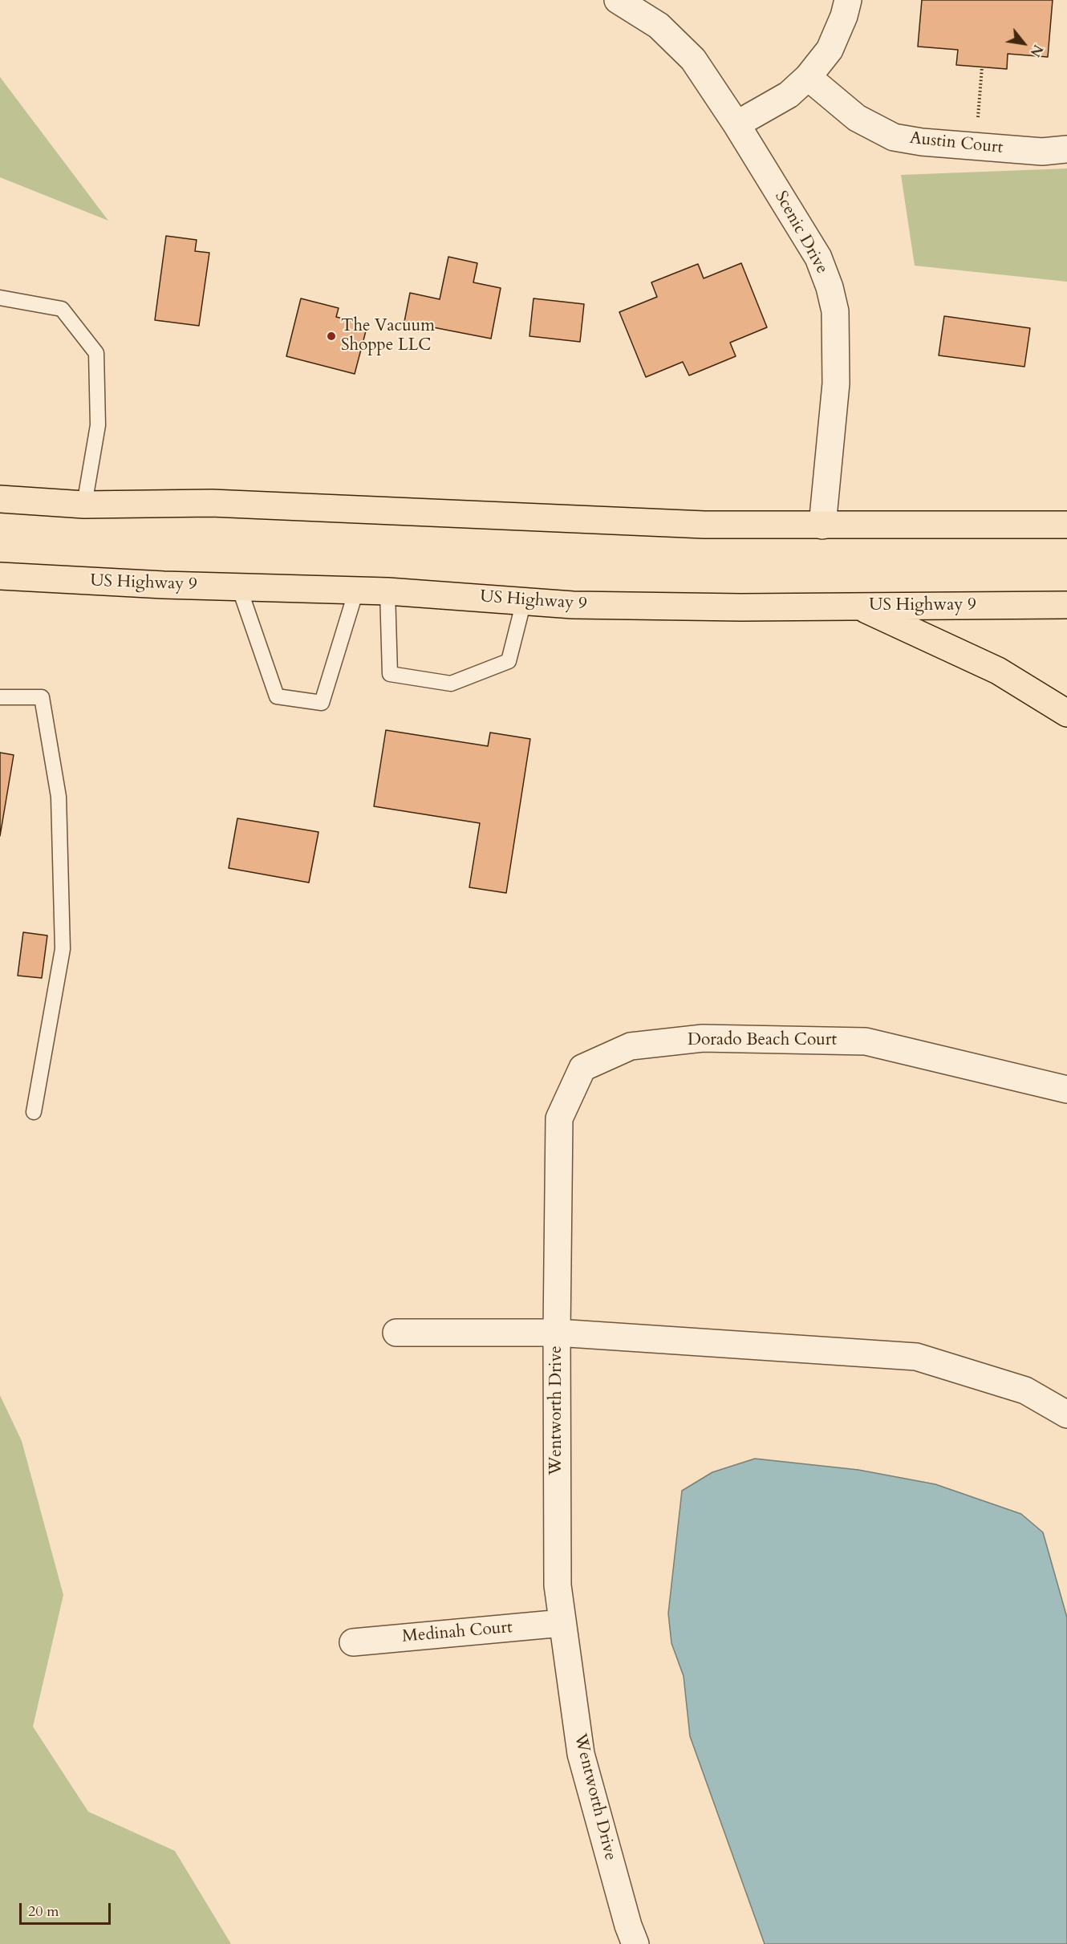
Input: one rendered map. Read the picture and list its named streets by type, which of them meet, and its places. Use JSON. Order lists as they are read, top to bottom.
{
  "streets": {
    "highway": ["US Highway 9"],
    "street": [
      "Austin Court",
      "Scenic Drive",
      "Dorado Beach Court",
      "Wentworth Drive",
      "Medinah Court"
    ]
  },
  "crossings": [
    ["Dorado Beach Court", "Wentworth Drive"],
    ["Wentworth Drive", "Medinah Court"]
  ],
  "places": ["The Vacuum Shoppe LLC"],
  "scale_bar": "20 m",
  "north": "bottom right"
}
